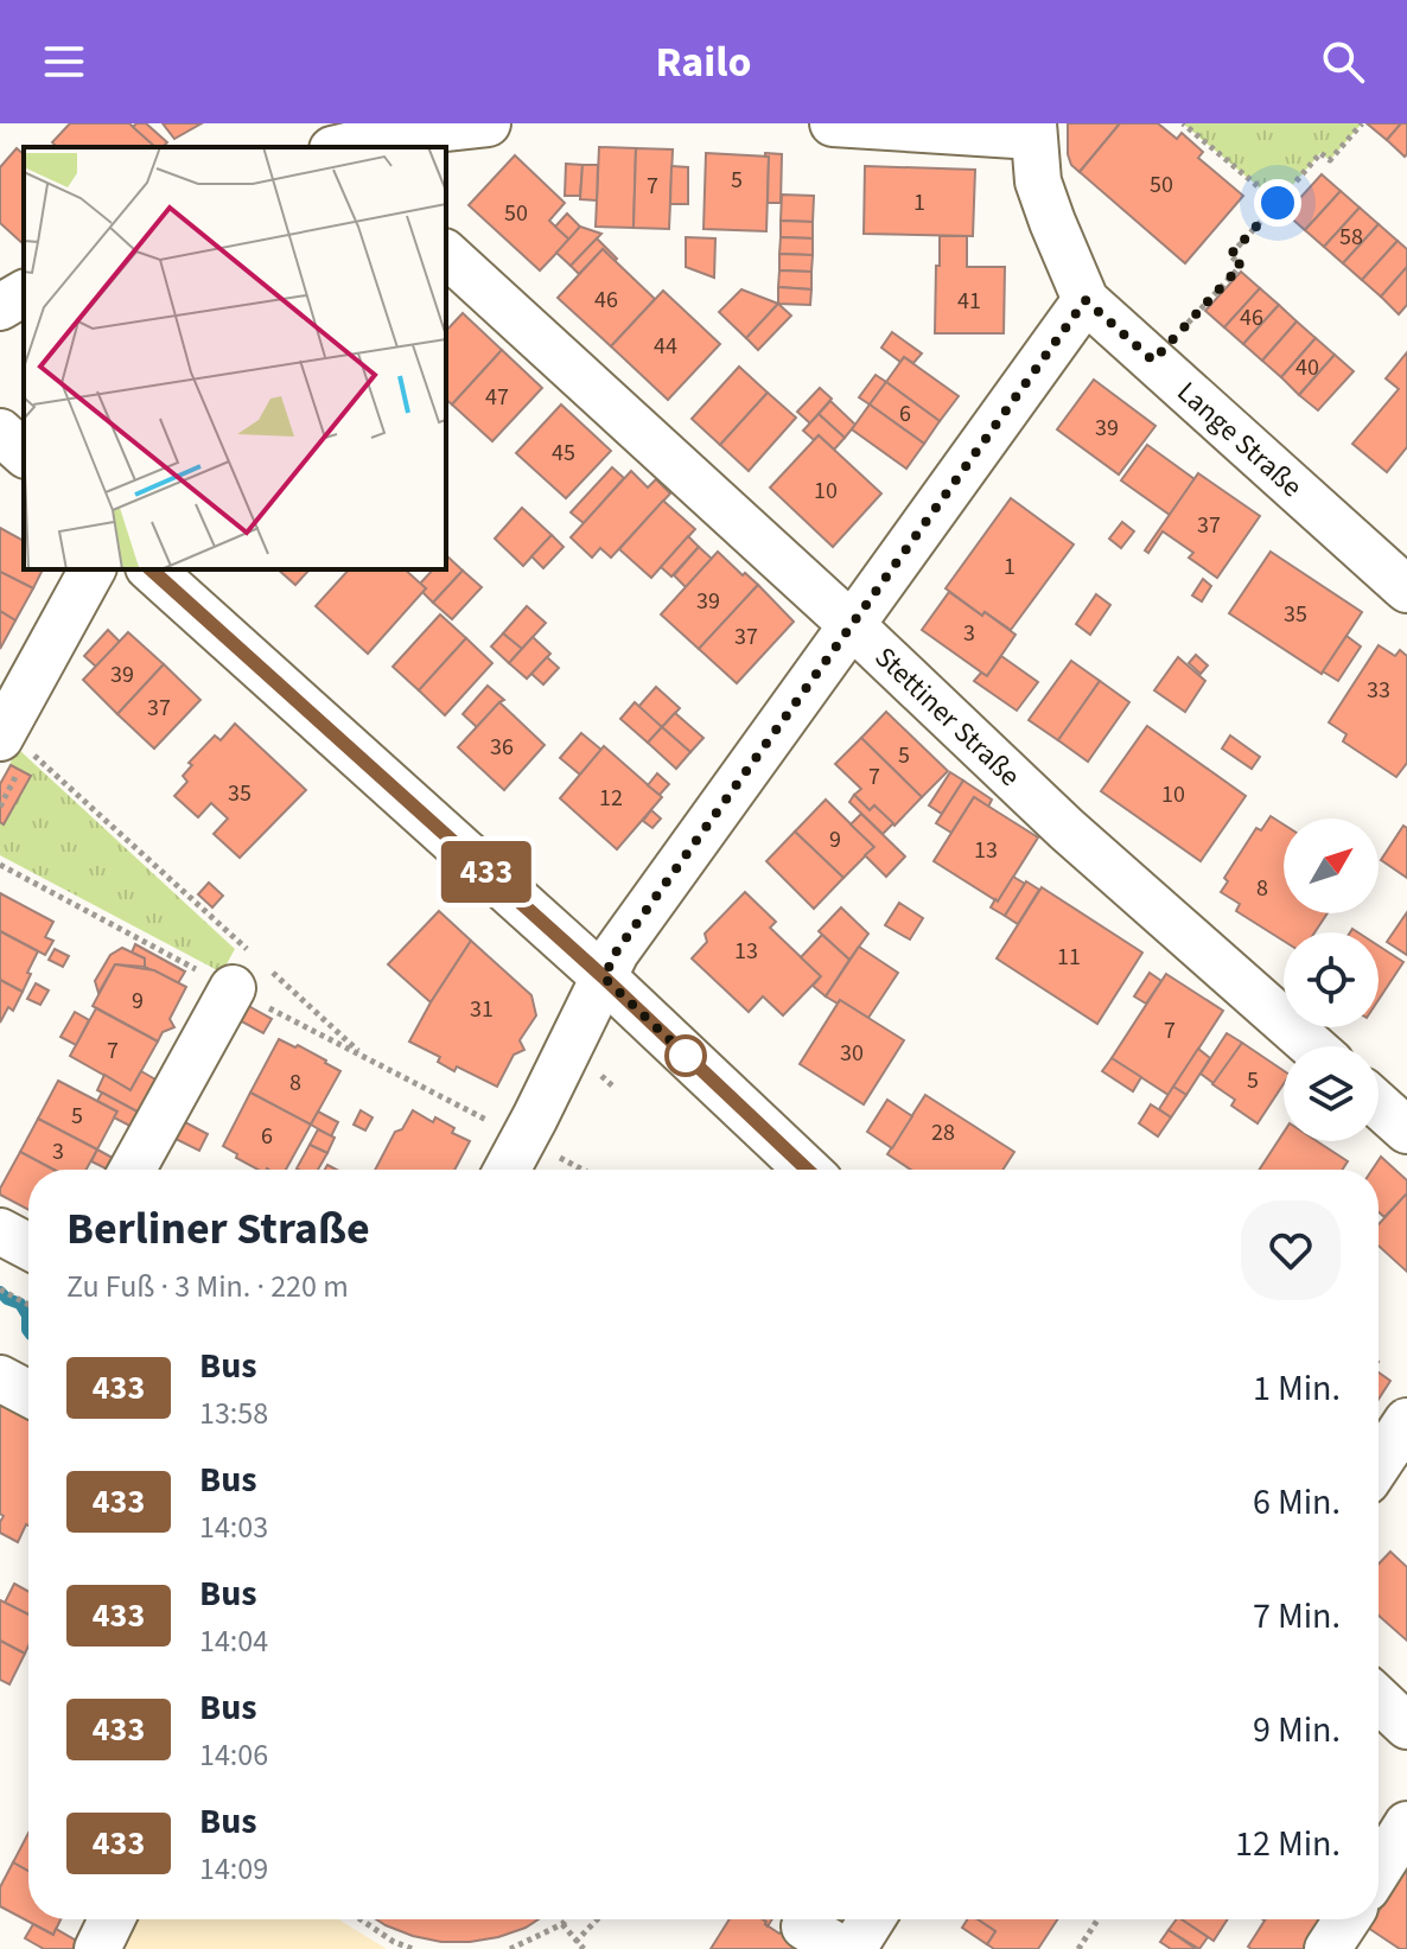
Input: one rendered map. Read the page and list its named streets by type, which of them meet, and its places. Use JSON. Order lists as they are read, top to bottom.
{
  "streets": {
    "street": ["Lange Straße", "Stettiner Straße"]
  },
  "lines": ["bus line 433"],
  "house_numbers": [
    "5",
    "50",
    "7",
    "1",
    "50",
    "58",
    "46",
    "41",
    "46",
    "44",
    "40",
    "47",
    "6",
    "39",
    "45",
    "10",
    "37",
    "1",
    "39",
    "35",
    "3",
    "37",
    "39",
    "33",
    "37",
    "36",
    "5",
    "7",
    "35",
    "10",
    "12",
    "9",
    "13",
    "8",
    "13",
    "11",
    "9",
    "31",
    "7",
    "7",
    "30",
    "5",
    "8",
    "5",
    "28",
    "6",
    "3"
  ],
  "north": "top right",
  "page": {
    "header": "Railo",
    "on_map": "433",
    "heading": ["Berliner Straße", "Zu Fuß · 3 Min. · 220 m"],
    "list": [
      {
        "mark": "433",
        "name": "Bus",
        "note": "13:58",
        "value": "1 Min."
      },
      {
        "mark": "433",
        "name": "Bus",
        "note": "14:03",
        "value": "6 Min."
      },
      {
        "mark": "433",
        "name": "Bus",
        "note": "14:04",
        "value": "7 Min."
      },
      {
        "mark": "433",
        "name": "Bus",
        "note": "14:06",
        "value": "9 Min."
      },
      {
        "mark": "433",
        "name": "Bus",
        "note": "14:09",
        "value": "12 Min."
      }
    ]
  }
}
